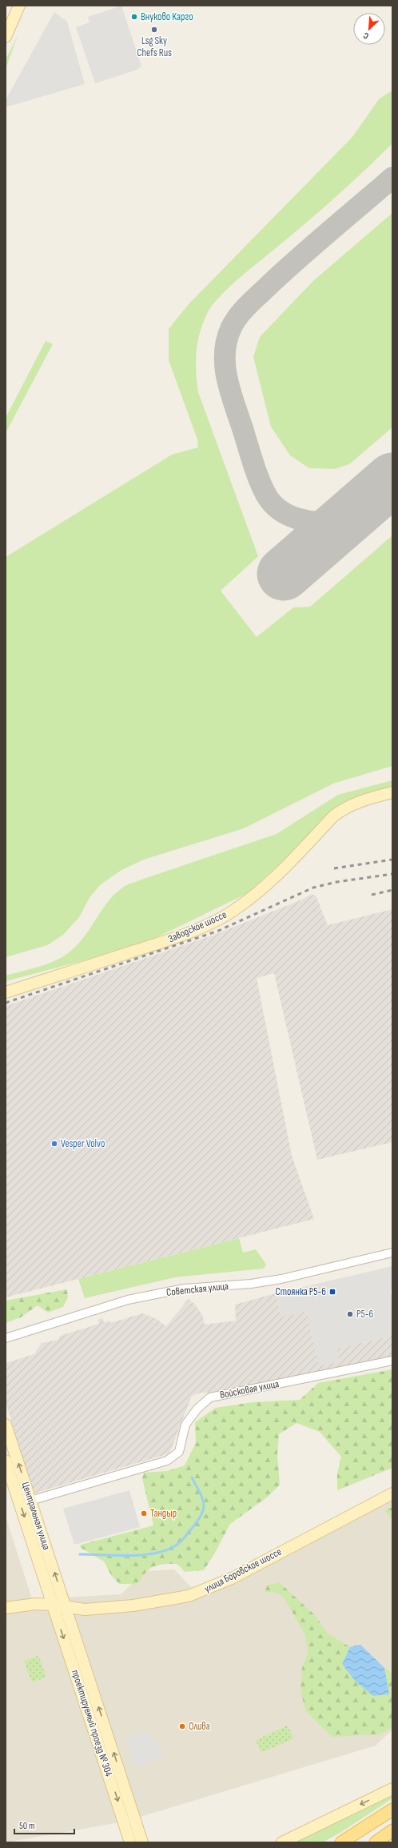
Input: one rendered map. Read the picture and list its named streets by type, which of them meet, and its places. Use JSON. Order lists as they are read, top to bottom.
{
  "streets": {
    "main road": [
      "Заводское шоссе",
      "Центральная улица",
      "улица Боровское шоссе",
      "проектируемый проезд № 304"
    ],
    "street": ["Советская улица", "Войсковая улица"]
  },
  "crossings": [
    ["Войсковая улица", "Центральная улица"],
    ["Центральная улица", "улица Боровское шоссе"],
    ["Центральная улица", "проектируемый проезд № 304"],
    ["улица Боровское шоссе", "проектируемый проезд № 304"]
  ],
  "places": {
    "other": [
      "Внуково Карго",
      "Lsg Sky Chefs Rus",
      "Vesper Volvo",
      "Р5-6",
      "Тандыр",
      "Олива"
    ],
    "transit": ["Стоянка Р5-6"]
  },
  "scale_bar": "50 m",
  "north": "bottom left"
}
